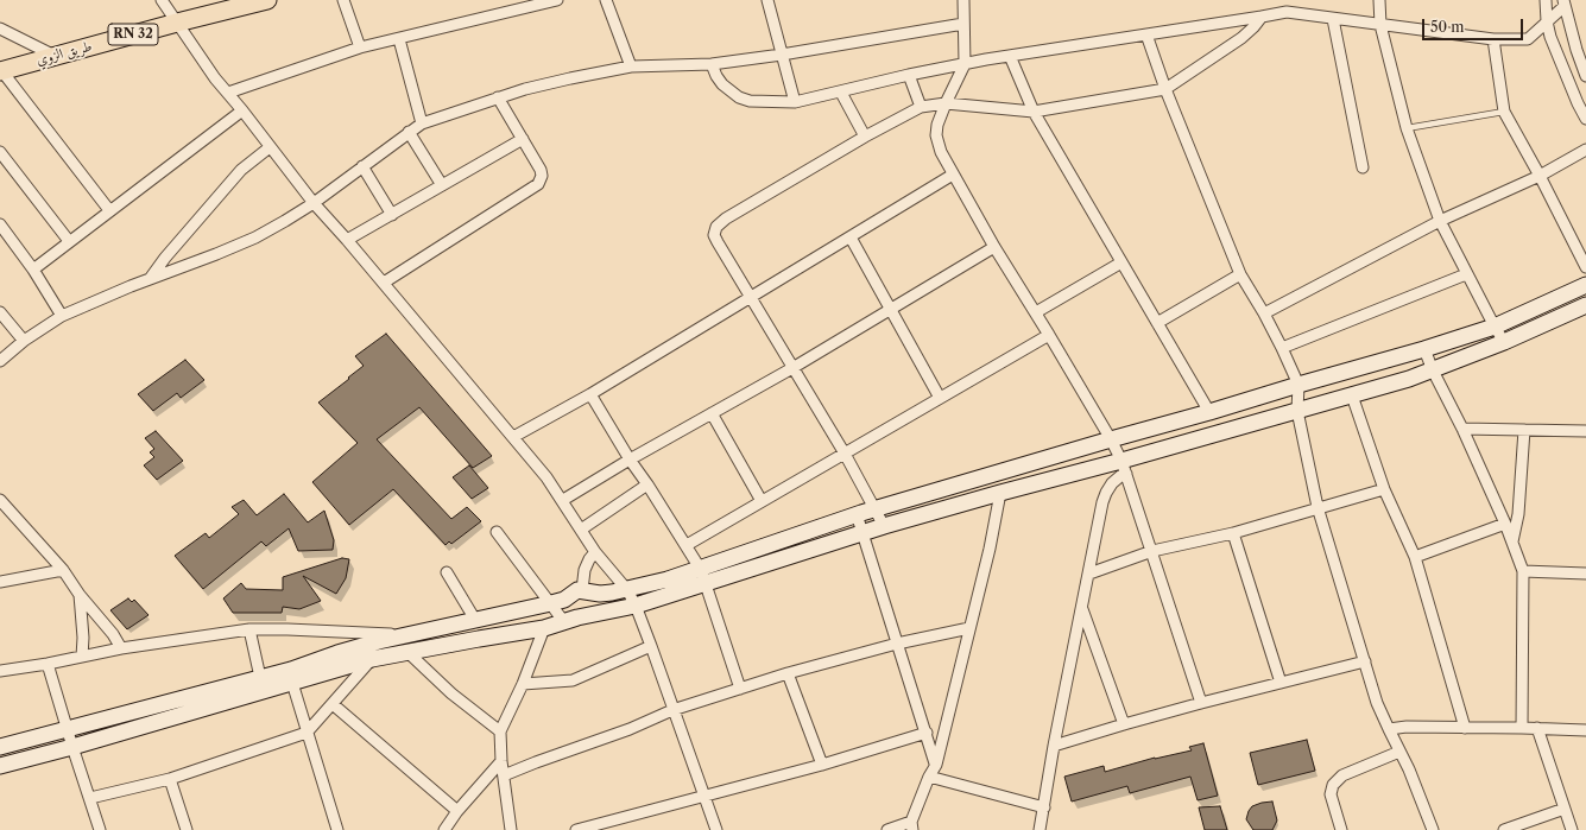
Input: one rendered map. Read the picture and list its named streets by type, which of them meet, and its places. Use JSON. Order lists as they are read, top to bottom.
{
  "streets": {
    "main road": ["RN 32", "طريق الزوي"]
  },
  "scale_bar": "50 m"
}
